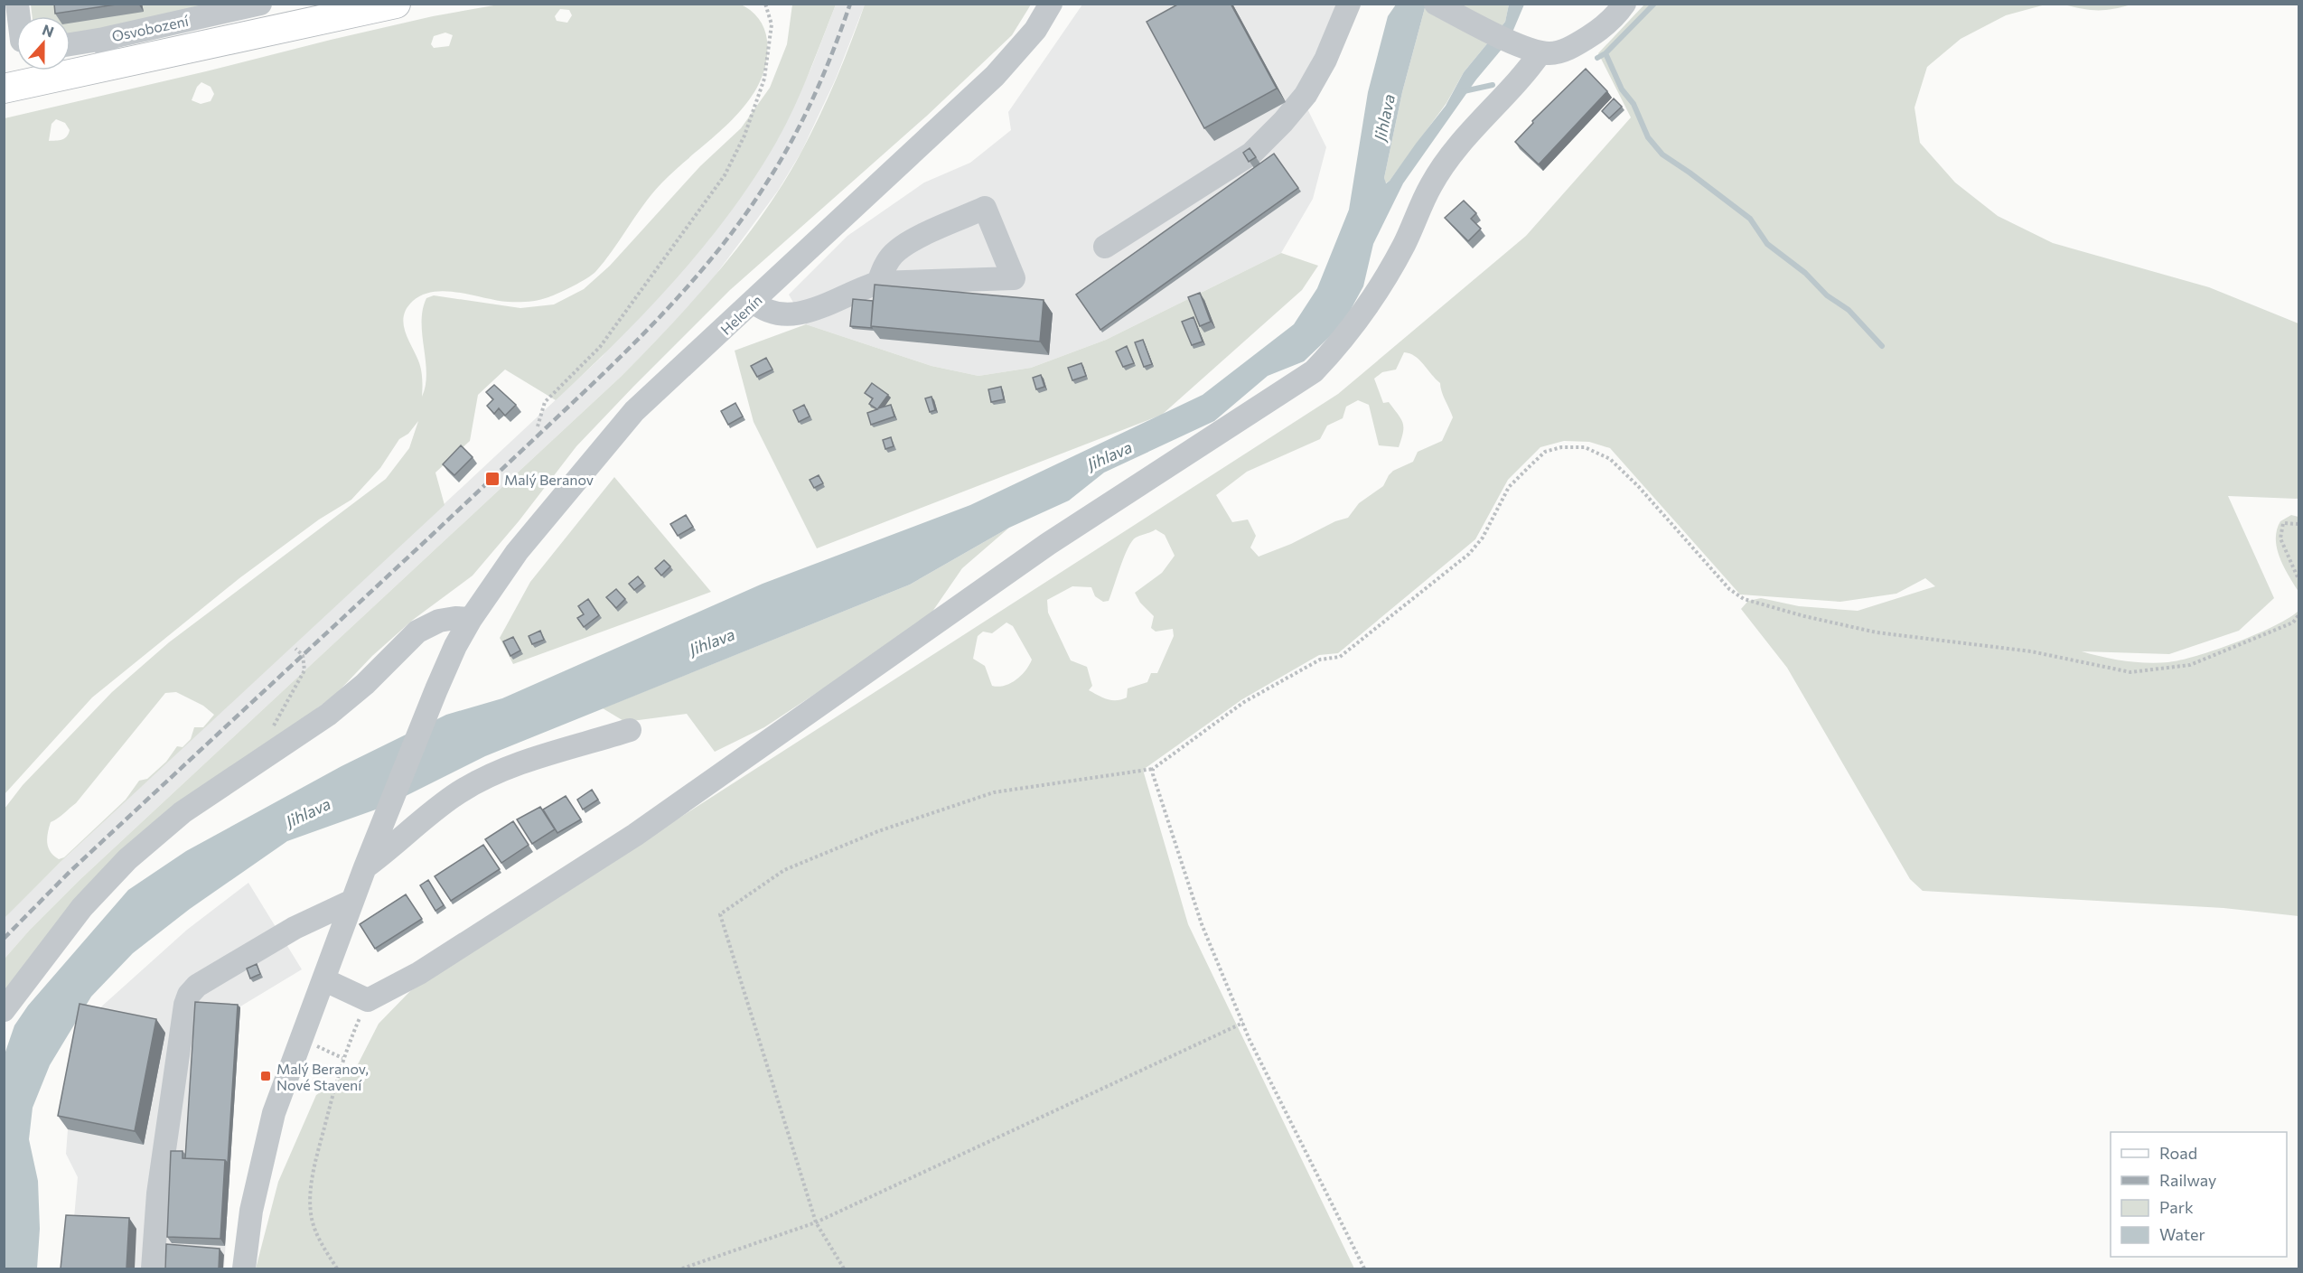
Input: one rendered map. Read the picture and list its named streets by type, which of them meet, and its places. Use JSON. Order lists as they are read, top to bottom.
{
  "streets": {
    "street": ["Osvobození", "Helenín"]
  },
  "water": ["Jihlava"],
  "places": {
    "transit": ["Malý Beranov", "Malý Beranov, Nové Stavení"]
  },
  "legend": [
    "Road",
    "Railway",
    "Park",
    "Water"
  ],
  "north": "top"
}
